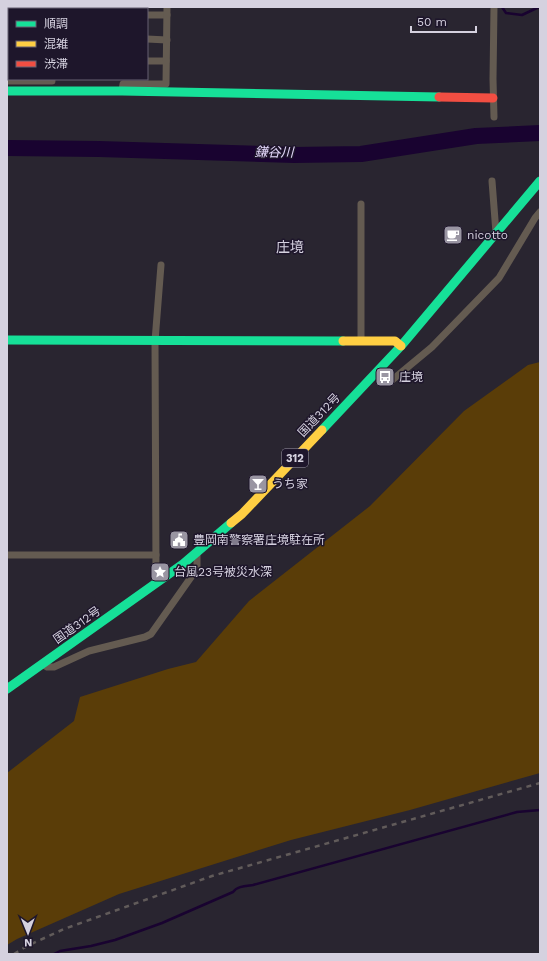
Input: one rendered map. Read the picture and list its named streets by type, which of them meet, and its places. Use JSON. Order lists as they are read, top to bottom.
{
  "streets": {
    "main road": ["国道312号", "312"]
  },
  "districts": ["庄境"],
  "water": ["鎌谷川"],
  "places": {
    "cafe": ["nicotto"],
    "bus stop": ["庄境"],
    "bar": ["うち家"],
    "public building": ["豊岡南警察署庄境駐在所"],
    "place": ["台風23号被災水深"]
  },
  "legend": ["順調", "混雑", "渋滞"],
  "scale_bar": "50 m",
  "north": "bottom"
}
